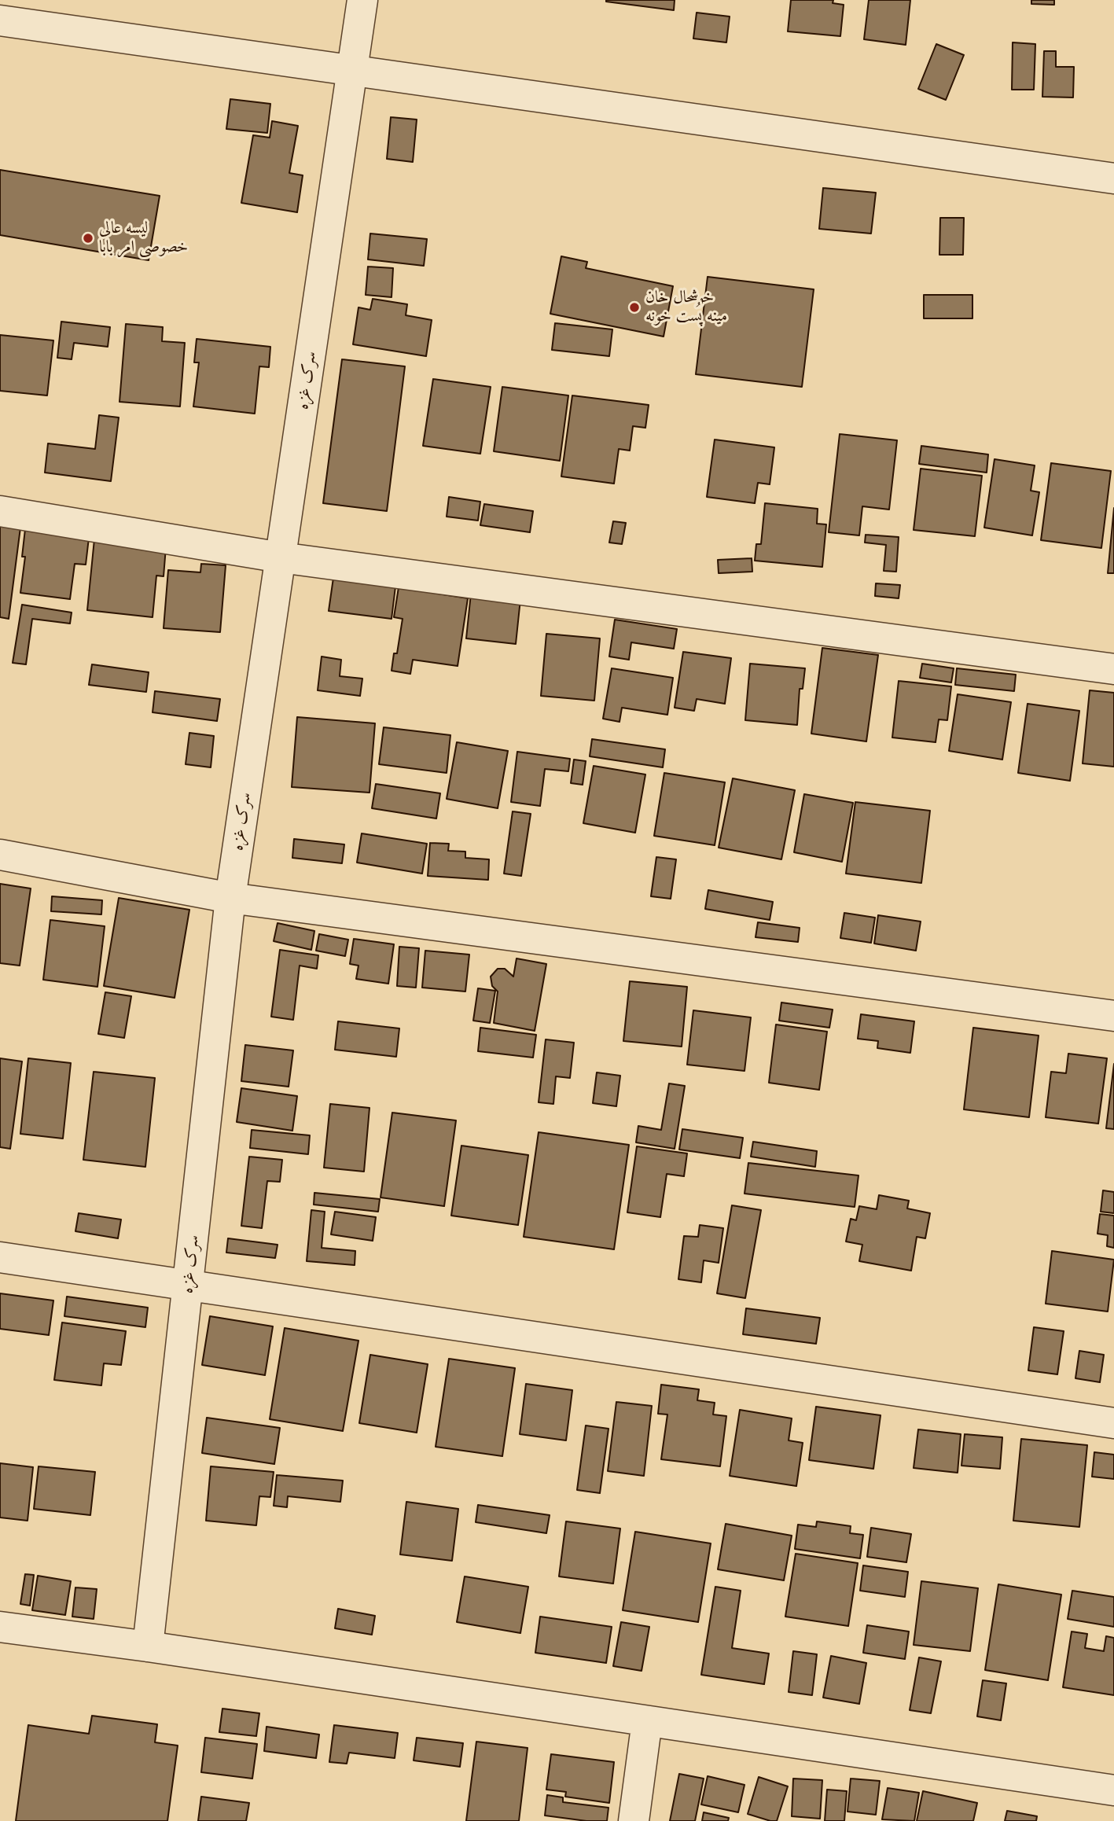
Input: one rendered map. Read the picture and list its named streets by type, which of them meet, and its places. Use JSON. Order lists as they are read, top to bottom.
{
  "streets": {
    "street": ["سرک غزه"]
  },
  "places": ["لیسه عالی خصوصی امر بابا", "خوشحال خان مینه پُست خونه"]
}
